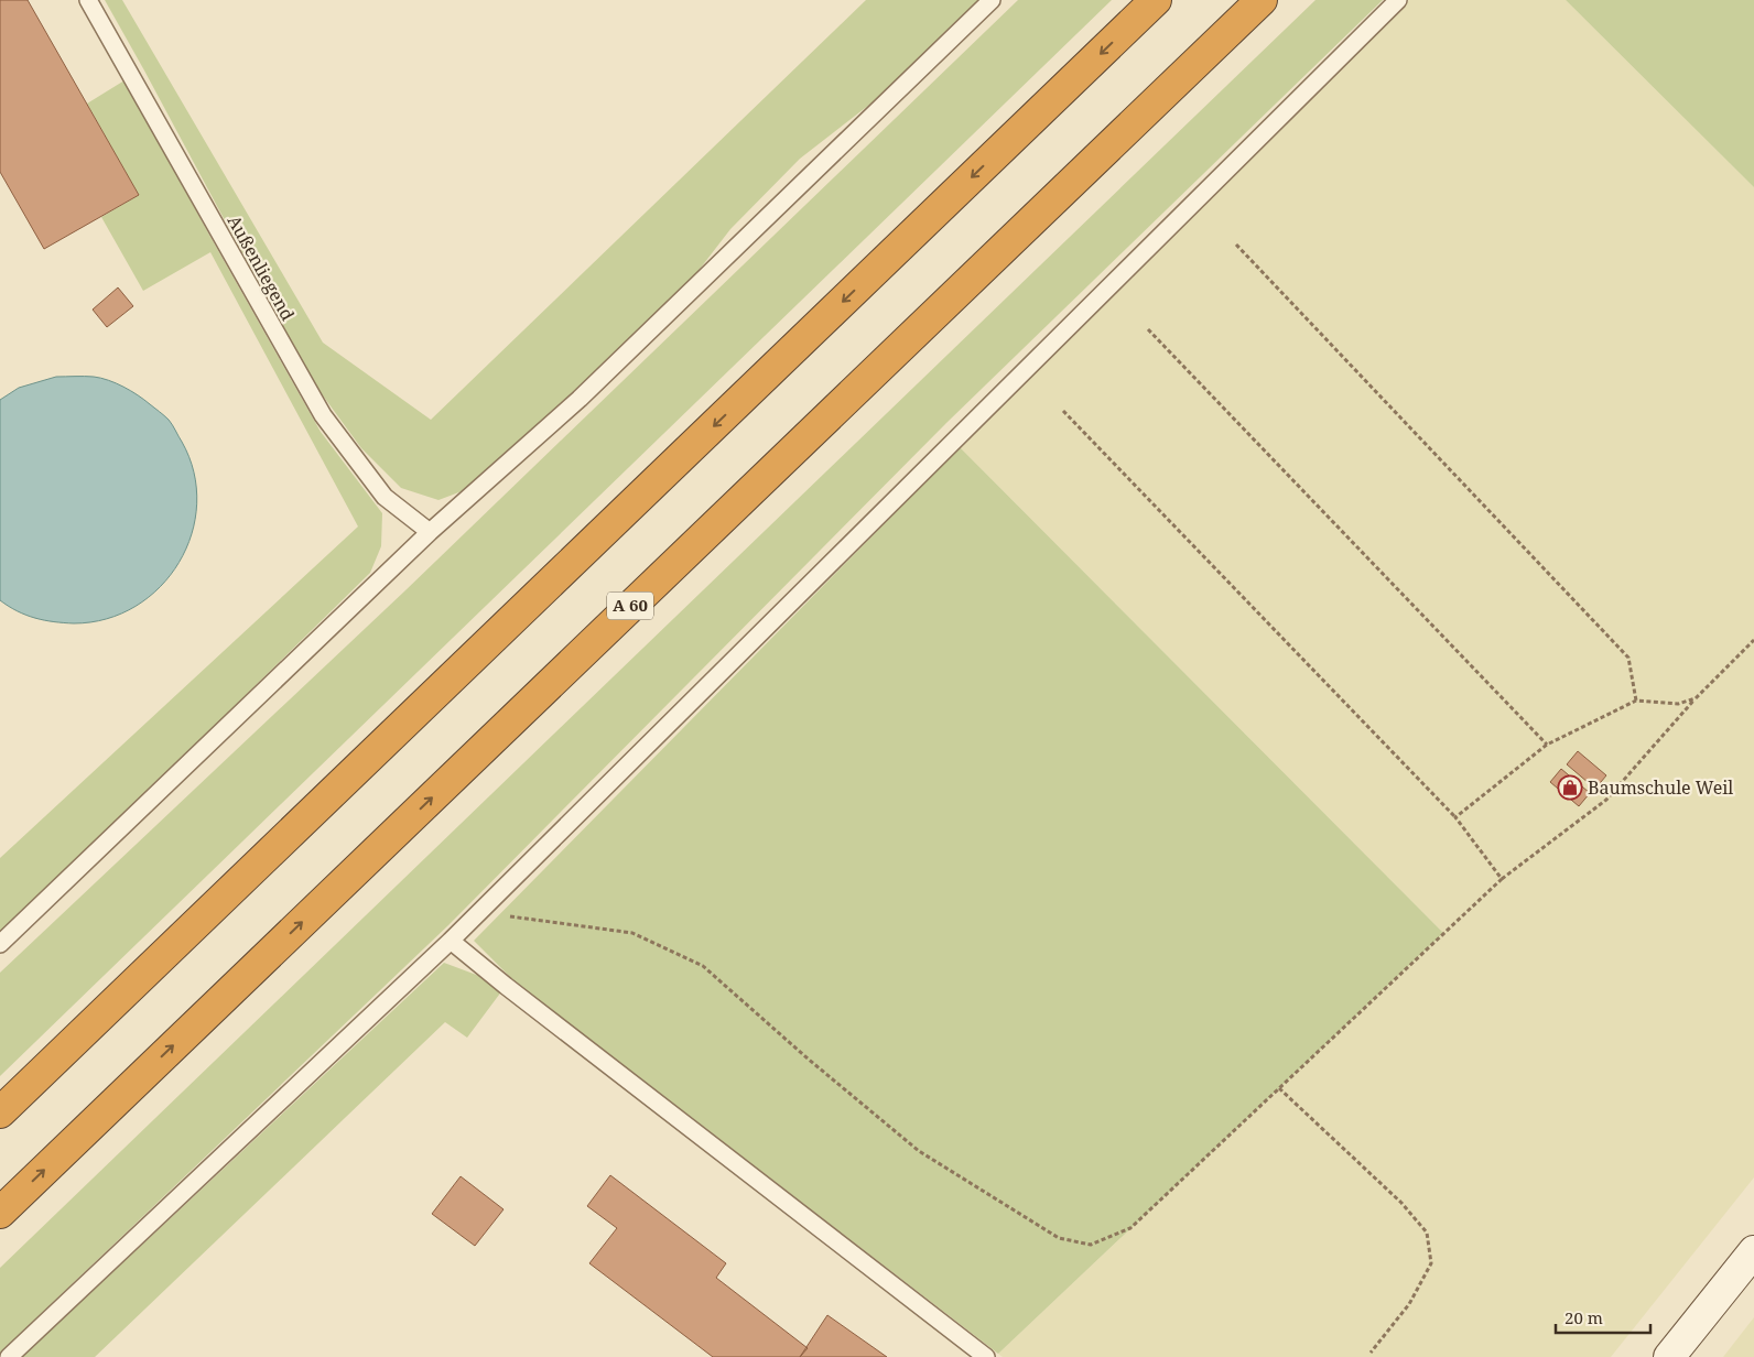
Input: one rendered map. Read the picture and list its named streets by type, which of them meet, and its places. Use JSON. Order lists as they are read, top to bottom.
{
  "streets": {
    "highway": ["A 60"],
    "lane": ["Außenliegend"]
  },
  "places": {
    "shop": ["Baumschule Weil"]
  },
  "scale_bar": "20 m"
}
